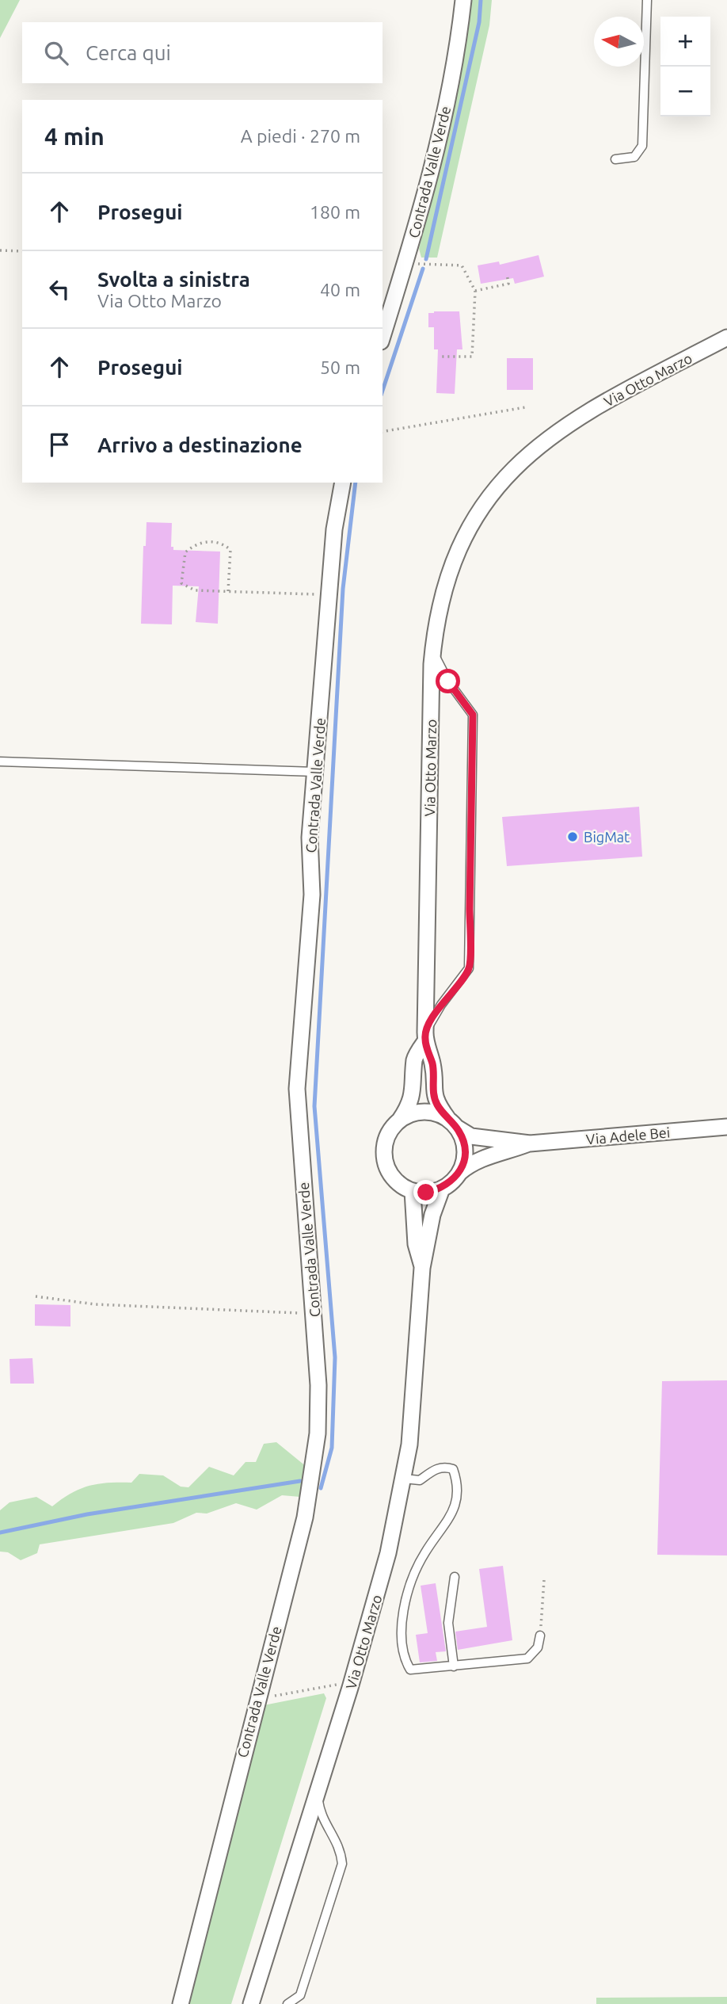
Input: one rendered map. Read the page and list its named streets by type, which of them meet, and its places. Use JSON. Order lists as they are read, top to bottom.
{
  "streets": {
    "street": ["Contrada Valle Verde", "Via Otto Marzo", "Via Adele Bei"]
  },
  "places": ["BigMat"],
  "north": "left",
  "page": {
    "map_buttons": ["+", "−"],
    "search": "Cerca qui",
    "heading": ["4 min", "A piedi · 270 m"],
    "list": [
      ["Prosegui", "180 m"],
      ["Svolta a sinistra", "Via Otto Marzo", "40 m"],
      ["Prosegui", "50 m"],
      "Arrivo a destinazione"
    ]
  }
}
